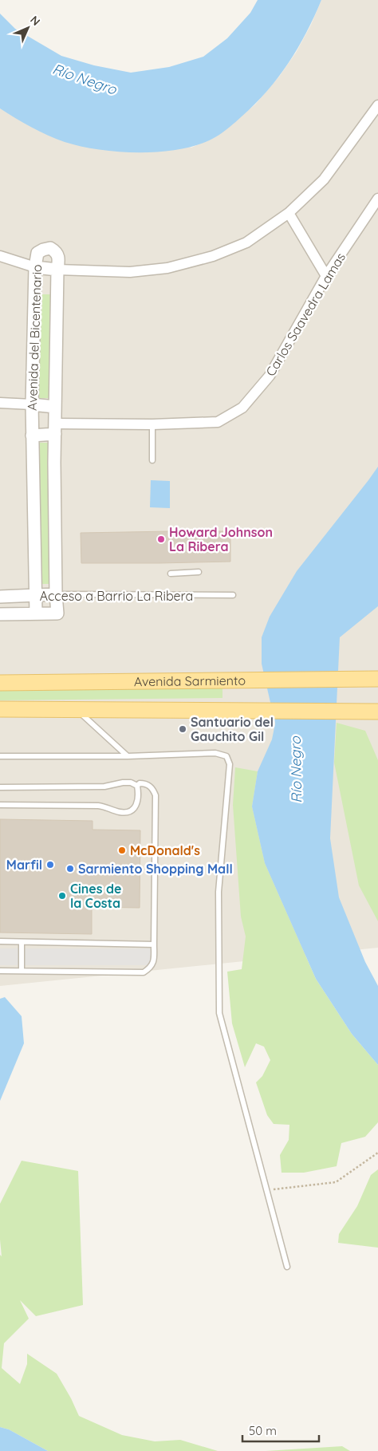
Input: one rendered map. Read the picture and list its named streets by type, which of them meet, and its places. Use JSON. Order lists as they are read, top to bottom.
{
  "streets": {
    "main road": ["Avenida Sarmiento"],
    "street": ["Carlos Saavedra Lamas", "Avenida del Bicentenario", "Acceso a Barrio La Ribera"]
  },
  "crossings": [
    ["Carlos Saavedra Lamas", "Avenida del Bicentenario"],
    ["Avenida del Bicentenario", "Acceso a Barrio La Ribera"]
  ],
  "water": ["Río Negro"],
  "places": [
    "Howard Johnson La Ribera",
    "Santuario del Gauchito Gil",
    "McDonald's",
    "Marfil",
    "Sarmiento Shopping Mall",
    "Cines de la Costa"
  ],
  "scale_bar": "50 m",
  "north": "top right"
}
